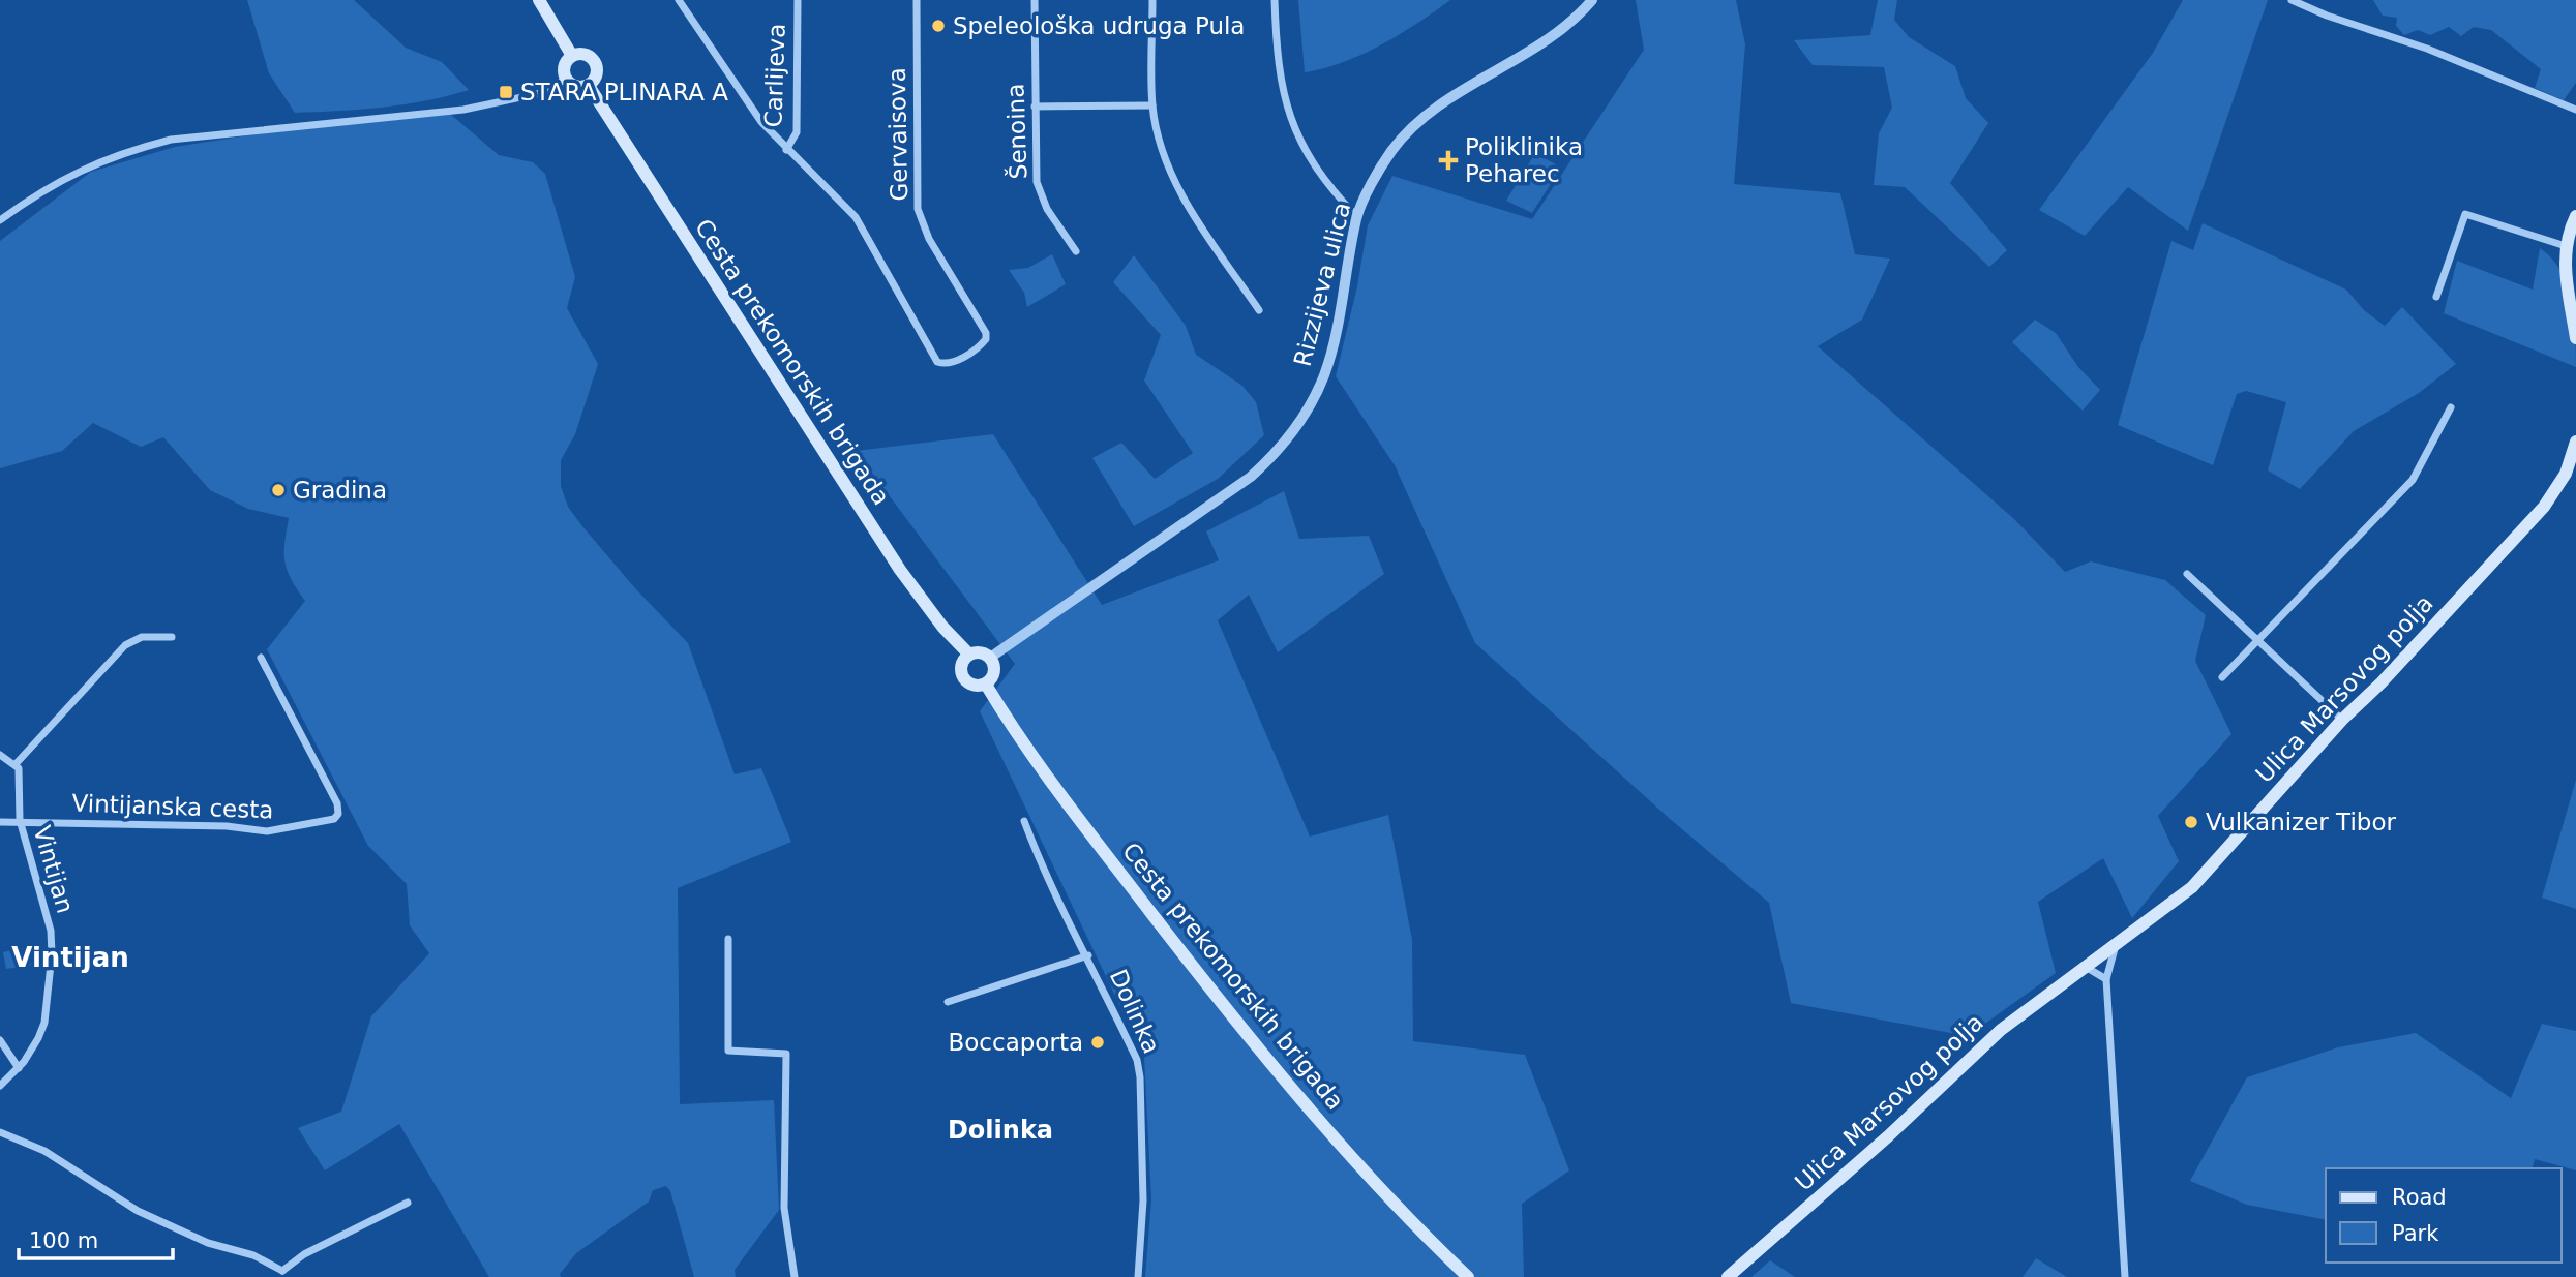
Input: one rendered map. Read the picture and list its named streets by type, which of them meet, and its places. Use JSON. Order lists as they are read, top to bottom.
{
  "streets": {
    "main road": ["Cesta prekomorskih brigada", "Ulica Marsovog polja"],
    "street": [
      "Carlijeva",
      "Šenoina",
      "Gervaisova",
      "Rizzijeva ulica",
      "Vintijanska cesta",
      "Vintijan",
      "Dolinka"
    ]
  },
  "crossings": [
    ["Carlijeva", "Gervaisova"],
    ["Rizzijeva ulica", "Cesta prekomorskih brigada"],
    ["Vintijanska cesta", "Vintijan"]
  ],
  "districts": ["Vintijan", "Dolinka"],
  "places": {
    "other": [
      "Speleološka udruga Pula",
      "Gradina",
      "Vulkanizer Tibor",
      "Boccaporta"
    ],
    "transit": ["STARA PLINARA A"],
    "health": ["Poliklinika Peharec"]
  },
  "legend": ["Road", "Park"],
  "scale_bar": "100 m"
}
